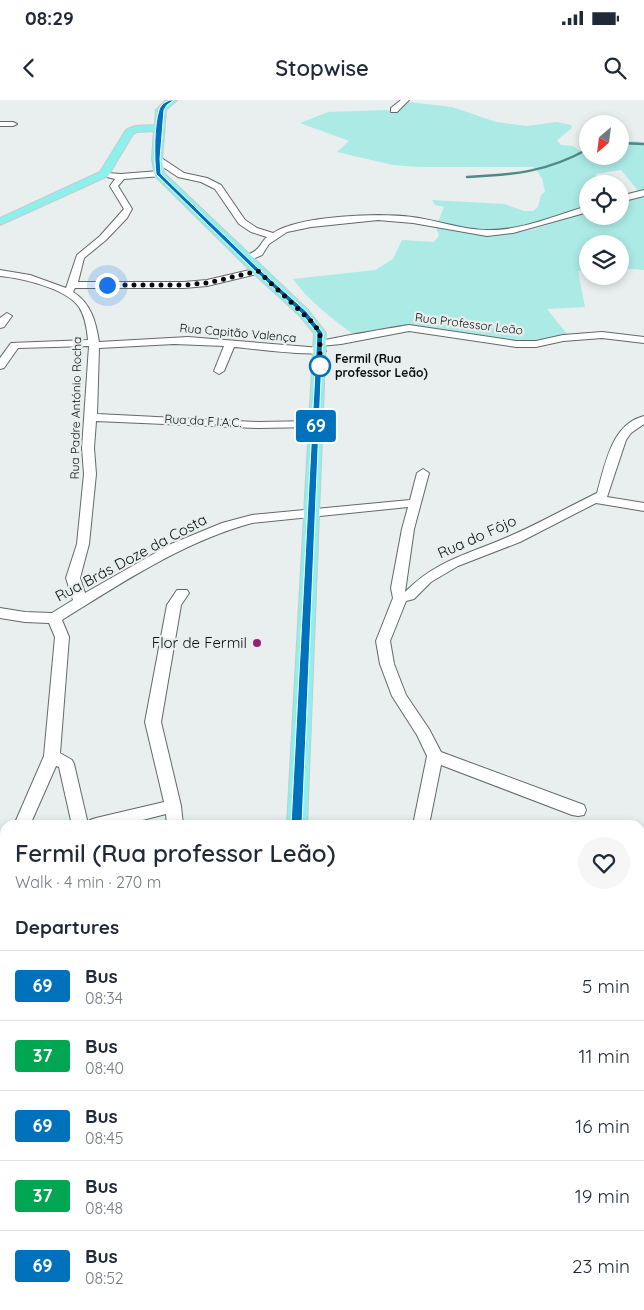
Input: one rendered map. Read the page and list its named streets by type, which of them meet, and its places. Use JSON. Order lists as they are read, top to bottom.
{
  "streets": {
    "street": [
      "Rua Professor Leão",
      "Rua Capitão Valença",
      "Rua Padre António Rocha",
      "Rua da F.I.A.C.",
      "Rua do Fôjo",
      "Rua Brás Doze da Costa"
    ]
  },
  "crossings": [
    ["Rua Professor Leão", "Rua Capitão Valença"],
    ["Rua Capitão Valença", "Rua Padre António Rocha"],
    ["Rua Padre António Rocha", "Rua da F.I.A.C."],
    ["Rua Padre António Rocha", "Rua Brás Doze da Costa"]
  ],
  "places": ["Fermil (Rua professor Leão)", "Flor de Fermil"],
  "lines": ["bus line 69"],
  "north": "bottom left",
  "page": {
    "status": "08:29",
    "header": "Stopwise",
    "on_map": "69",
    "heading": [
      ["Fermil (Rua professor Leão)", "Walk · 4 min · 270 m"],
      "Departures"
    ],
    "list": [
      {
        "mark": "69",
        "name": "Bus",
        "note": "08:34",
        "value": "5 min"
      },
      {
        "mark": "37",
        "name": "Bus",
        "note": "08:40",
        "value": "11 min"
      },
      {
        "mark": "69",
        "name": "Bus",
        "note": "08:45",
        "value": "16 min"
      },
      {
        "mark": "37",
        "name": "Bus",
        "note": "08:48",
        "value": "19 min"
      },
      {
        "mark": "69",
        "name": "Bus",
        "note": "08:52",
        "value": "23 min"
      }
    ]
  }
}
